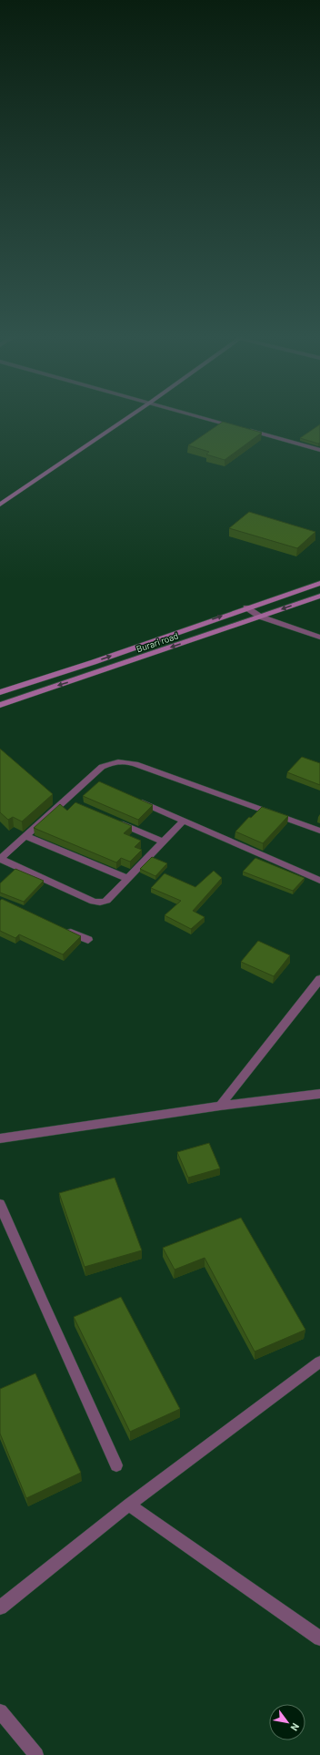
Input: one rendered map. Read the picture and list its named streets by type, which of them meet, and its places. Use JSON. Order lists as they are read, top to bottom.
{
  "streets": {
    "main road": ["Burari road"]
  },
  "north": "bottom right"
}
